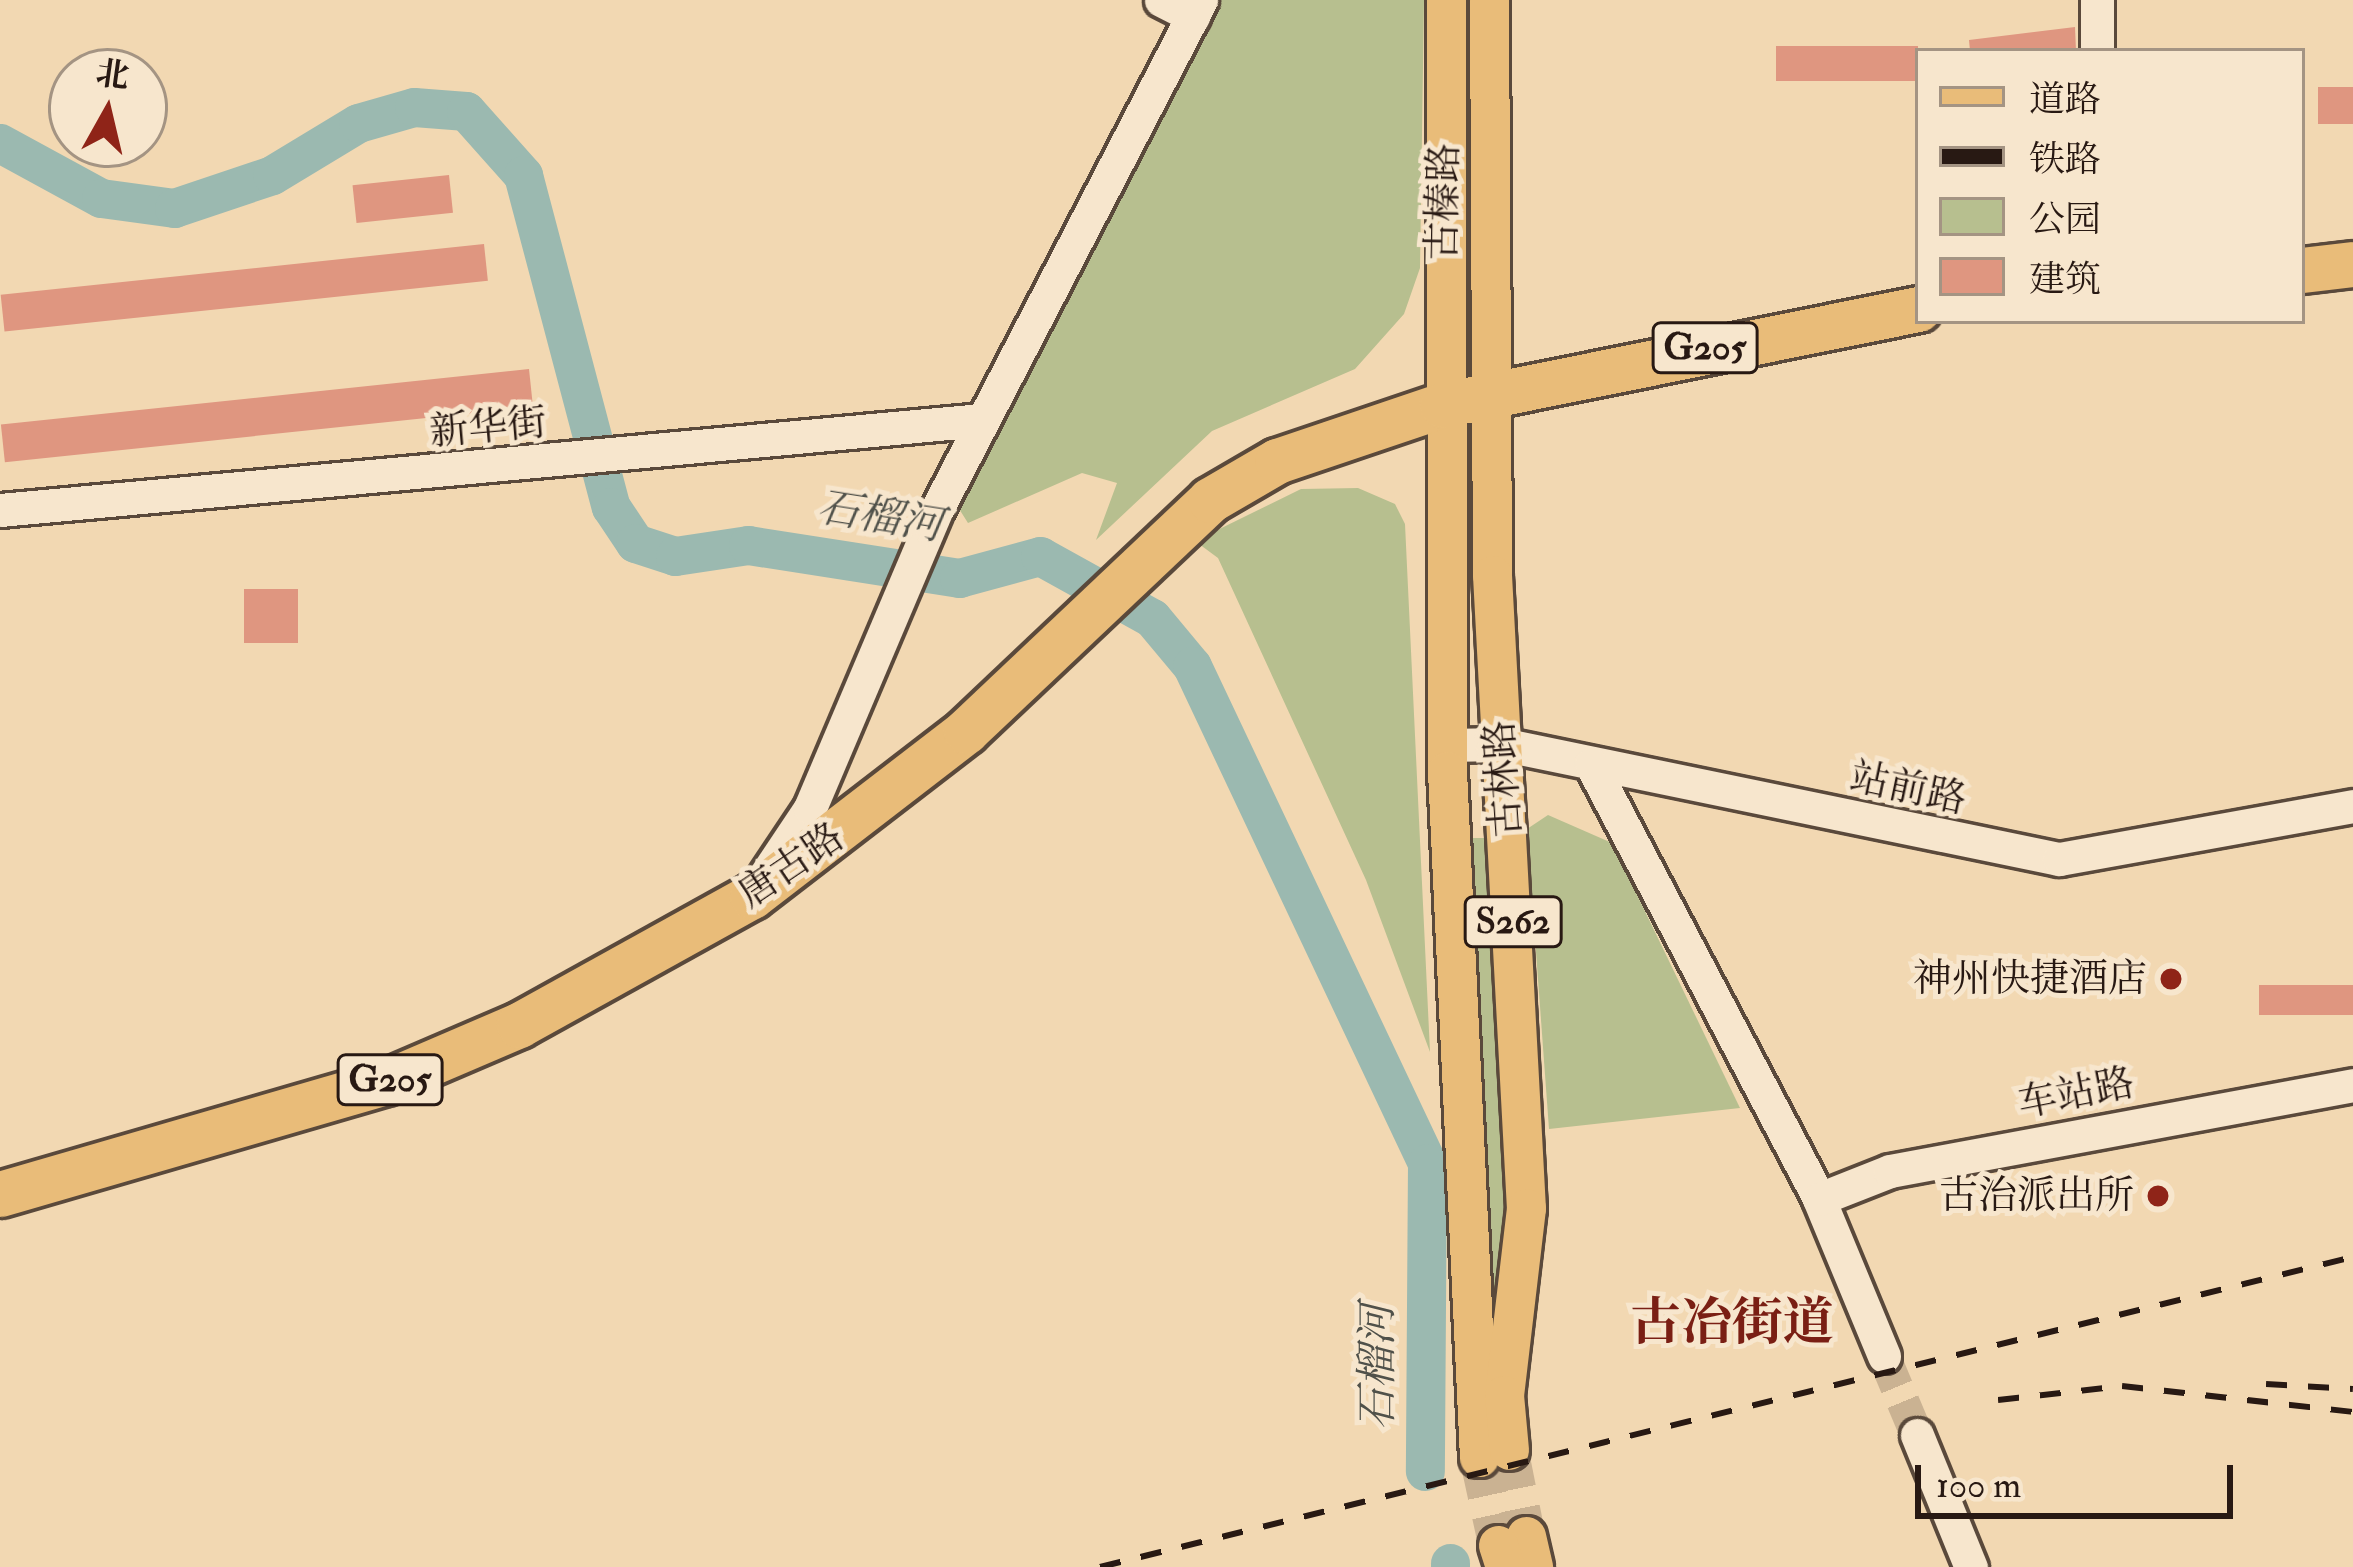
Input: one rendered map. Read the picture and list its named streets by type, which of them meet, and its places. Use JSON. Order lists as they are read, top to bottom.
{
  "streets": {
    "highway": ["G205", "唐古路"],
    "main road": ["古榛路", "古林路", "S262"],
    "street": ["新华街", "站前路", "车站路"]
  },
  "crossings": [
    ["古榛路", "G205"],
    ["古榛路", "古林路"],
    ["古榛路", "唐古路"],
    ["G205", "古林路"],
    ["G205", "唐古路"],
    ["古林路", "站前路"],
    ["古林路", "唐古路"]
  ],
  "districts": ["古冶街道"],
  "water": ["石榴河"],
  "places": ["神州快捷酒店", "古治派出所"],
  "legend": [
    "道路",
    "铁路",
    "公园",
    "建筑"
  ],
  "scale_bar": "100 m",
  "north": "top"
}
